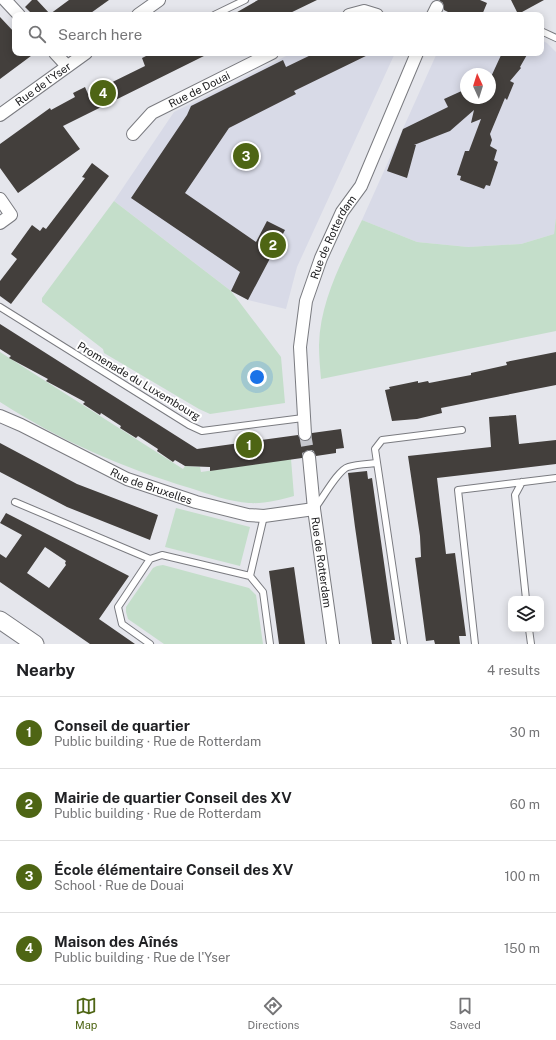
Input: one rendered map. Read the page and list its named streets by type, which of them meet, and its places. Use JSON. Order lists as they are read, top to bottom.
{
  "streets": {
    "street": [
      "Rue de l'Yser",
      "Rue de Douai",
      "Rue de Rotterdam",
      "Rue de Bruxelles"
    ],
    "lane": ["Promenade du Luxembourg"]
  },
  "crossings": [
    ["Rue de Rotterdam", "Promenade du Luxembourg"],
    ["Rue de Rotterdam", "Rue de Bruxelles"]
  ],
  "north": "top",
  "page": {
    "search": "Search here",
    "pins": [
      "4",
      "3",
      "2",
      "1"
    ],
    "heading": ["Nearby", "4 results"],
    "list": [
      {
        "mark": "1",
        "name": "Conseil de quartier",
        "note": "Public building · Rue de Rotterdam",
        "value": "30 m"
      },
      {
        "mark": "2",
        "name": "Mairie de quartier Conseil des XV",
        "note": "Public building · Rue de Rotterdam",
        "value": "60 m"
      },
      {
        "mark": "3",
        "name": "École élémentaire Conseil des XV",
        "note": "School · Rue de Douai",
        "value": "100 m"
      },
      {
        "mark": "4",
        "name": "Maison des Aînés",
        "note": "Public building · Rue de l'Yser",
        "value": "150 m"
      }
    ],
    "nav": ["Map", "Directions", "Saved"]
  }
}
